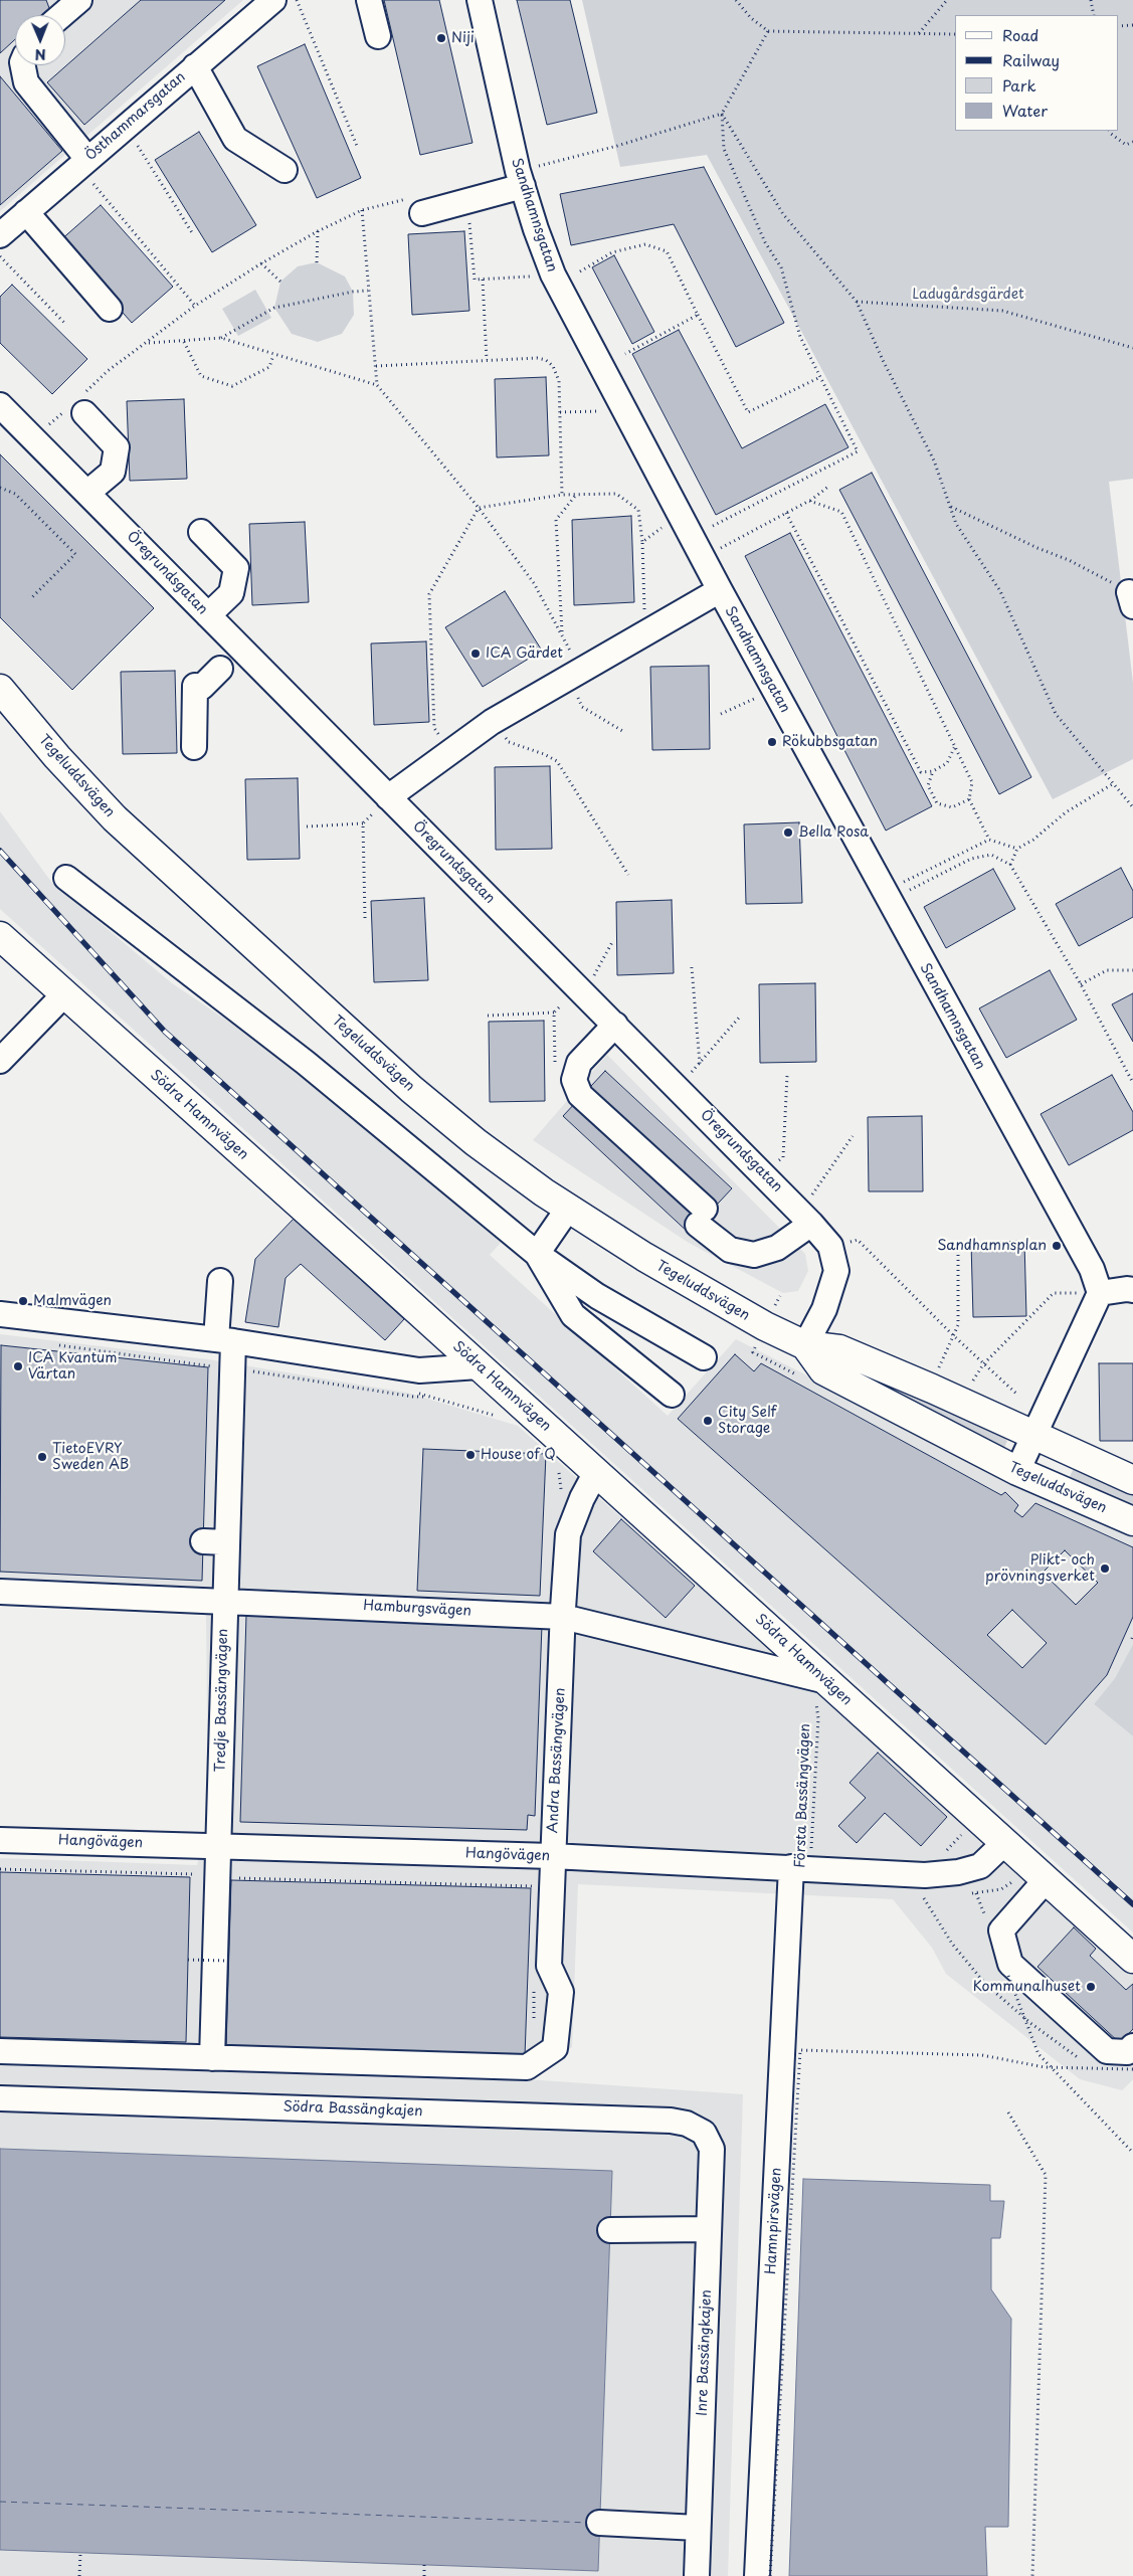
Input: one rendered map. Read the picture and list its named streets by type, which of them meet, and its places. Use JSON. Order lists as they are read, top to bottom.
{
  "streets": {
    "main road": ["Tegeluddsvägen", "Södra Hamnvägen"],
    "street": [
      "Östhammarsgatan",
      "Sandhamnsgatan",
      "Öregrundsgatan",
      "Hamburgsvägen",
      "Tredje Bassängvägen",
      "Andra Bassängvägen",
      "Hangövägen",
      "Södra Bassängkajen",
      "Hamnpirsvägen",
      "Inre Bassängkajen"
    ],
    "path": ["Första Bassängvägen"]
  },
  "crossings": [
    ["Öregrundsgatan", "Tegeluddsvägen"],
    ["Södra Hamnvägen", "Hamburgsvägen"],
    ["Södra Hamnvägen", "Andra Bassängvägen"],
    ["Södra Hamnvägen", "Första Bassängvägen"],
    ["Södra Hamnvägen", "Hangövägen"],
    ["Hamburgsvägen", "Tredje Bassängvägen"],
    ["Hamburgsvägen", "Andra Bassängvägen"],
    ["Hamburgsvägen", "Första Bassängvägen"],
    ["Tredje Bassängvägen", "Andra Bassängvägen"],
    ["Tredje Bassängvägen", "Hangövägen"],
    ["Andra Bassängvägen", "Hangövägen"],
    ["Första Bassängvägen", "Hangövägen"],
    ["Första Bassängvägen", "Hamnpirsvägen"],
    ["Hangövägen", "Hamnpirsvägen"],
    ["Södra Bassängkajen", "Inre Bassängkajen"]
  ],
  "parks": ["Ladugårdsgärdet"],
  "places": [
    "Niji",
    "ICA Gärdet",
    "Rökubbsgatan",
    "Bella Rosa",
    "Sandhamnsplan",
    "Malmvägen",
    "ICA Kvantum Värtan",
    "City Self Storage",
    "House of Q",
    "TietoEVRY Sweden AB",
    "Plikt- och prövningsverket",
    "Kommunalhuset"
  ],
  "legend": [
    "Road",
    "Railway",
    "Park",
    "Water"
  ],
  "north": "bottom"
}
